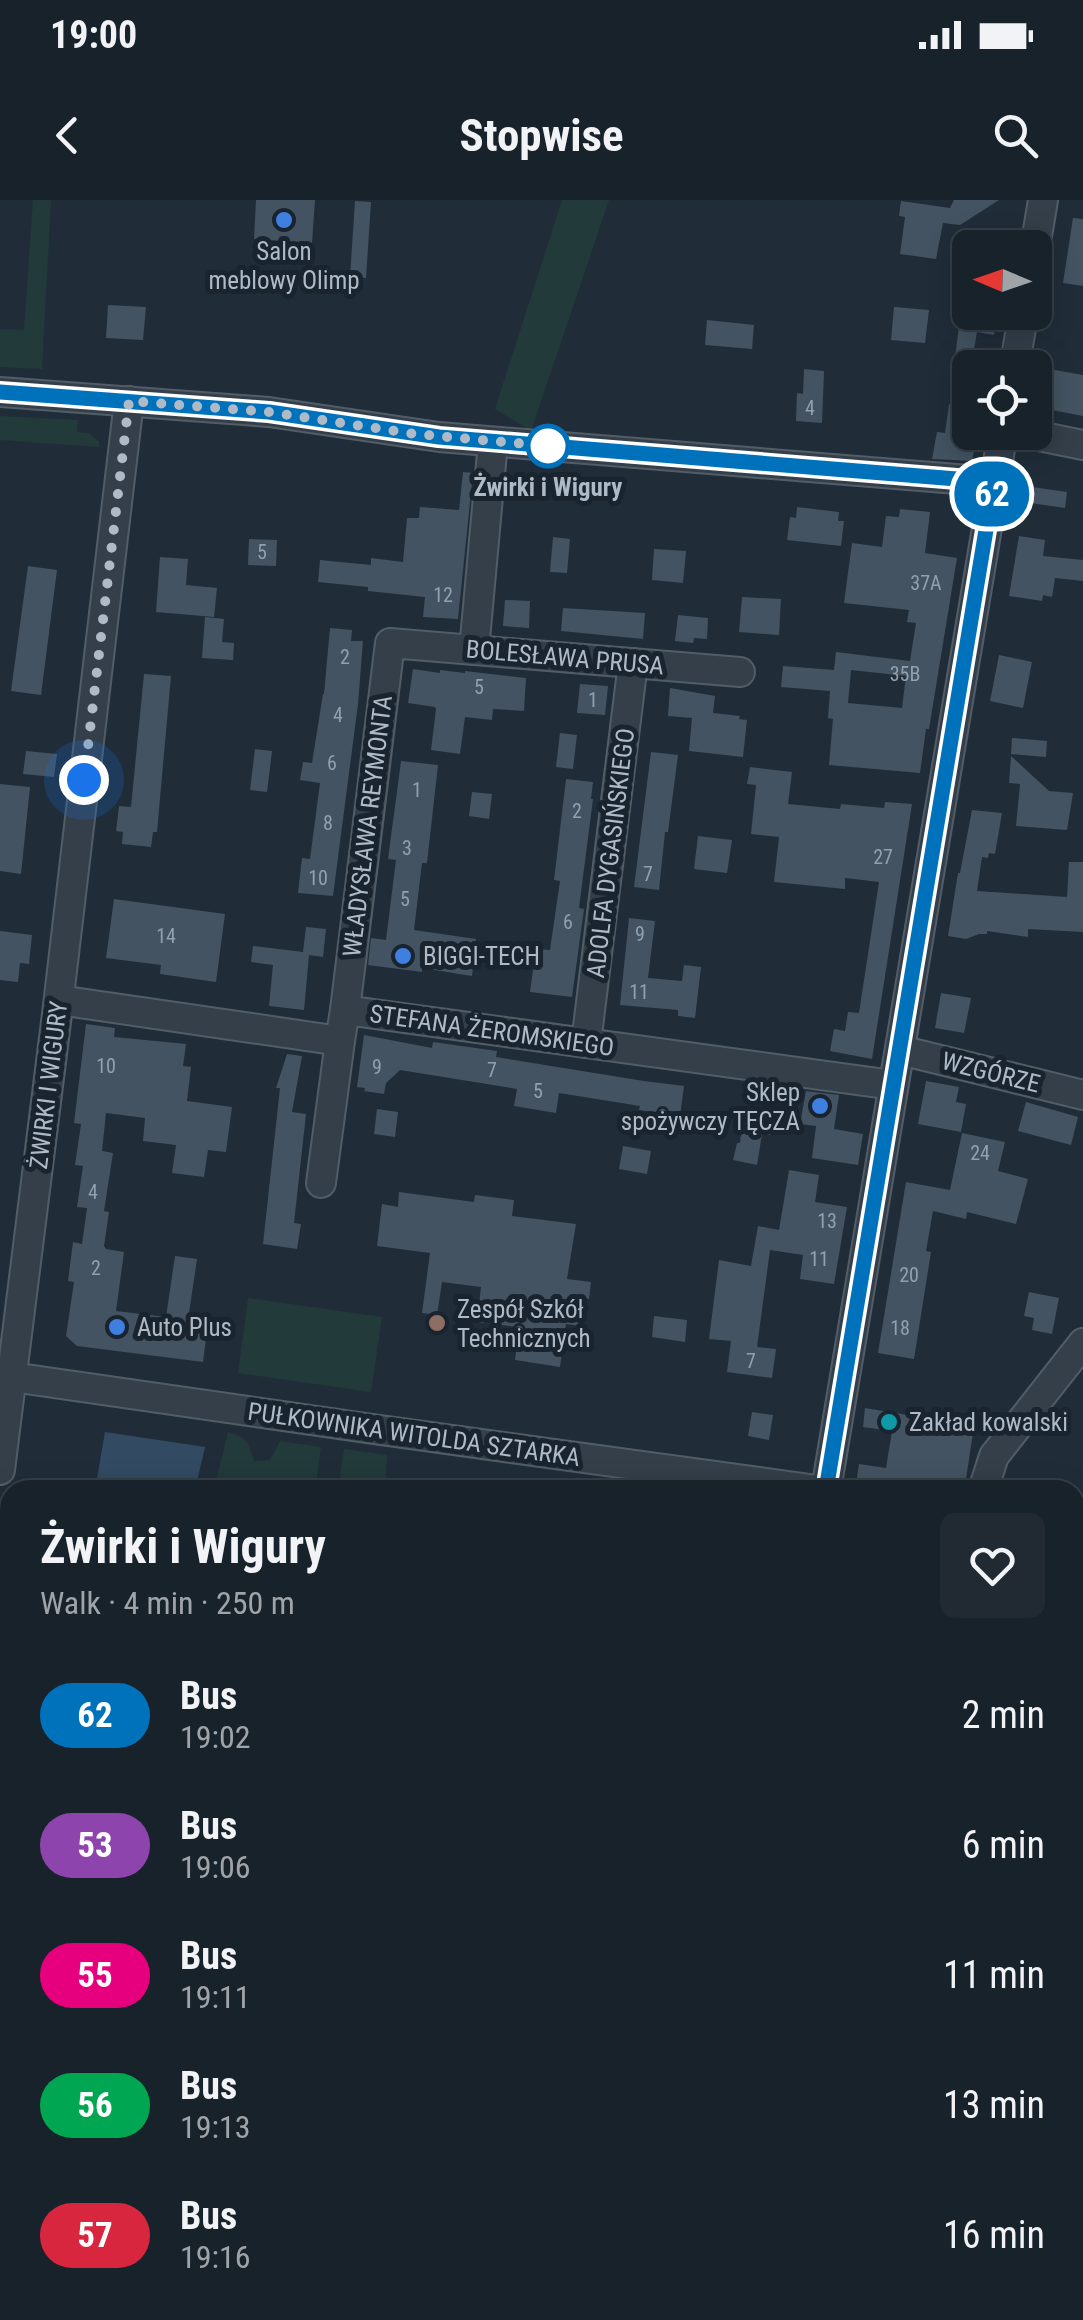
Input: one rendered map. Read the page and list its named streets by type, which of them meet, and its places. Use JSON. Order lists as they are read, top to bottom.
{
  "streets": {
    "street": [
      "BOLESŁAWA PRUSA",
      "WŁADYSŁAWA REYMONTA",
      "ADOLFA DYGASIŃSKIEGO",
      "STEFANA ŻEROMSKIEGO",
      "WZGÓRZE",
      "ŻWIRKI I WIGURY",
      "PUŁKOWNIKA WITOLDA SZTARKA"
    ]
  },
  "crossings": [
    ["BOLESŁAWA PRUSA", "WŁADYSŁAWA REYMONTA"],
    ["BOLESŁAWA PRUSA", "ADOLFA DYGASIŃSKIEGO"],
    ["WŁADYSŁAWA REYMONTA", "STEFANA ŻEROMSKIEGO"],
    ["ADOLFA DYGASIŃSKIEGO", "STEFANA ŻEROMSKIEGO"],
    ["STEFANA ŻEROMSKIEGO", "ŻWIRKI I WIGURY"],
    ["ŻWIRKI I WIGURY", "PUŁKOWNIKA WITOLDA SZTARKA"]
  ],
  "places": [
    "Salon meblowy Olimp",
    "Żwirki i Wigury",
    "BIGGI-TECH",
    "Sklep spożywczy TĘCZA",
    "Zespół Szkół Technicznych",
    "Auto Plus",
    "Zakład kowalski"
  ],
  "lines": ["bus line 62"],
  "house_numbers": [
    "4",
    "5",
    "37A",
    "12",
    "2",
    "35B",
    "5",
    "1",
    "4",
    "6",
    "1",
    "2",
    "8",
    "3",
    "27",
    "7",
    "10",
    "5",
    "6",
    "9",
    "14",
    "11",
    "10",
    "9",
    "7",
    "5",
    "24",
    "4",
    "13",
    "11",
    "2",
    "20",
    "18",
    "7"
  ],
  "north": "left",
  "page": {
    "status": "19:00",
    "header": "Stopwise",
    "on_map": "62",
    "heading": ["Żwirki i Wigury", "Walk · 4 min · 250 m"],
    "list": [
      {
        "mark": "62",
        "name": "Bus",
        "note": "19:02",
        "value": "2 min"
      },
      {
        "mark": "53",
        "name": "Bus",
        "note": "19:06",
        "value": "6 min"
      },
      {
        "mark": "55",
        "name": "Bus",
        "note": "19:11",
        "value": "11 min"
      },
      {
        "mark": "56",
        "name": "Bus",
        "note": "19:13",
        "value": "13 min"
      },
      {
        "mark": "57",
        "name": "Bus",
        "note": "19:16",
        "value": "16 min"
      }
    ]
  }
}
